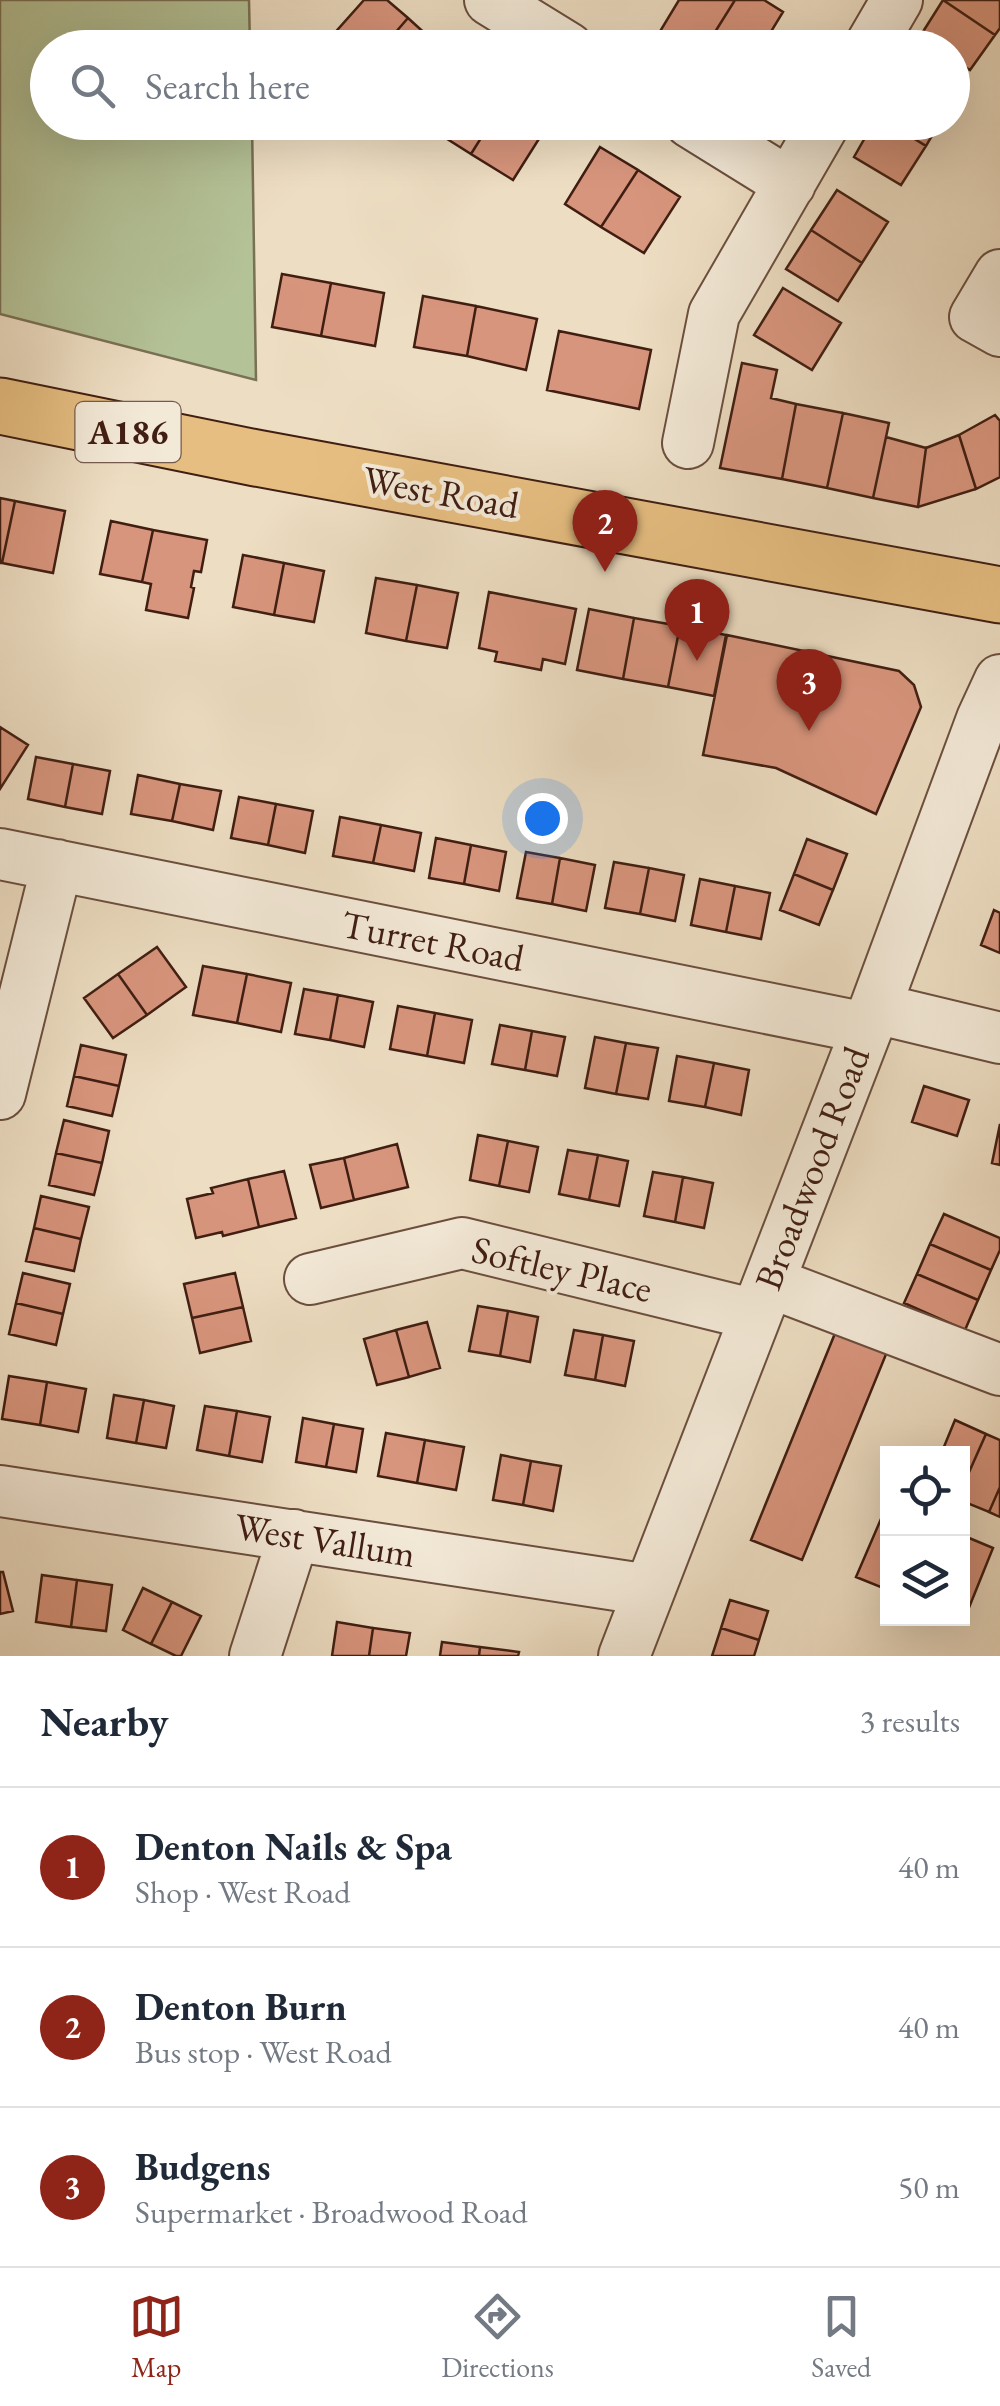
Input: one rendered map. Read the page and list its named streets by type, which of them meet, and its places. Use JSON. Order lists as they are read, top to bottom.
{
  "streets": {
    "main road": ["A186", "West Road"],
    "street": [
      "Turret Road",
      "Broadwood Road",
      "Softley Place",
      "West Vallum"
    ]
  },
  "crossings": [
    ["Turret Road", "Broadwood Road"],
    ["Broadwood Road", "Softley Place"],
    ["Broadwood Road", "West Vallum"]
  ],
  "page": {
    "search": "Search here",
    "pins": ["2", "1", "3"],
    "heading": ["Nearby", "3 results"],
    "list": [
      {
        "mark": "1",
        "name": "Denton Nails & Spa",
        "note": "Shop · West Road",
        "value": "40 m"
      },
      {
        "mark": "2",
        "name": "Denton Burn",
        "note": "Bus stop · West Road",
        "value": "40 m"
      },
      {
        "mark": "3",
        "name": "Budgens",
        "note": "Supermarket · Broadwood Road",
        "value": "50 m"
      }
    ],
    "nav": ["Map", "Directions", "Saved"]
  }
}
